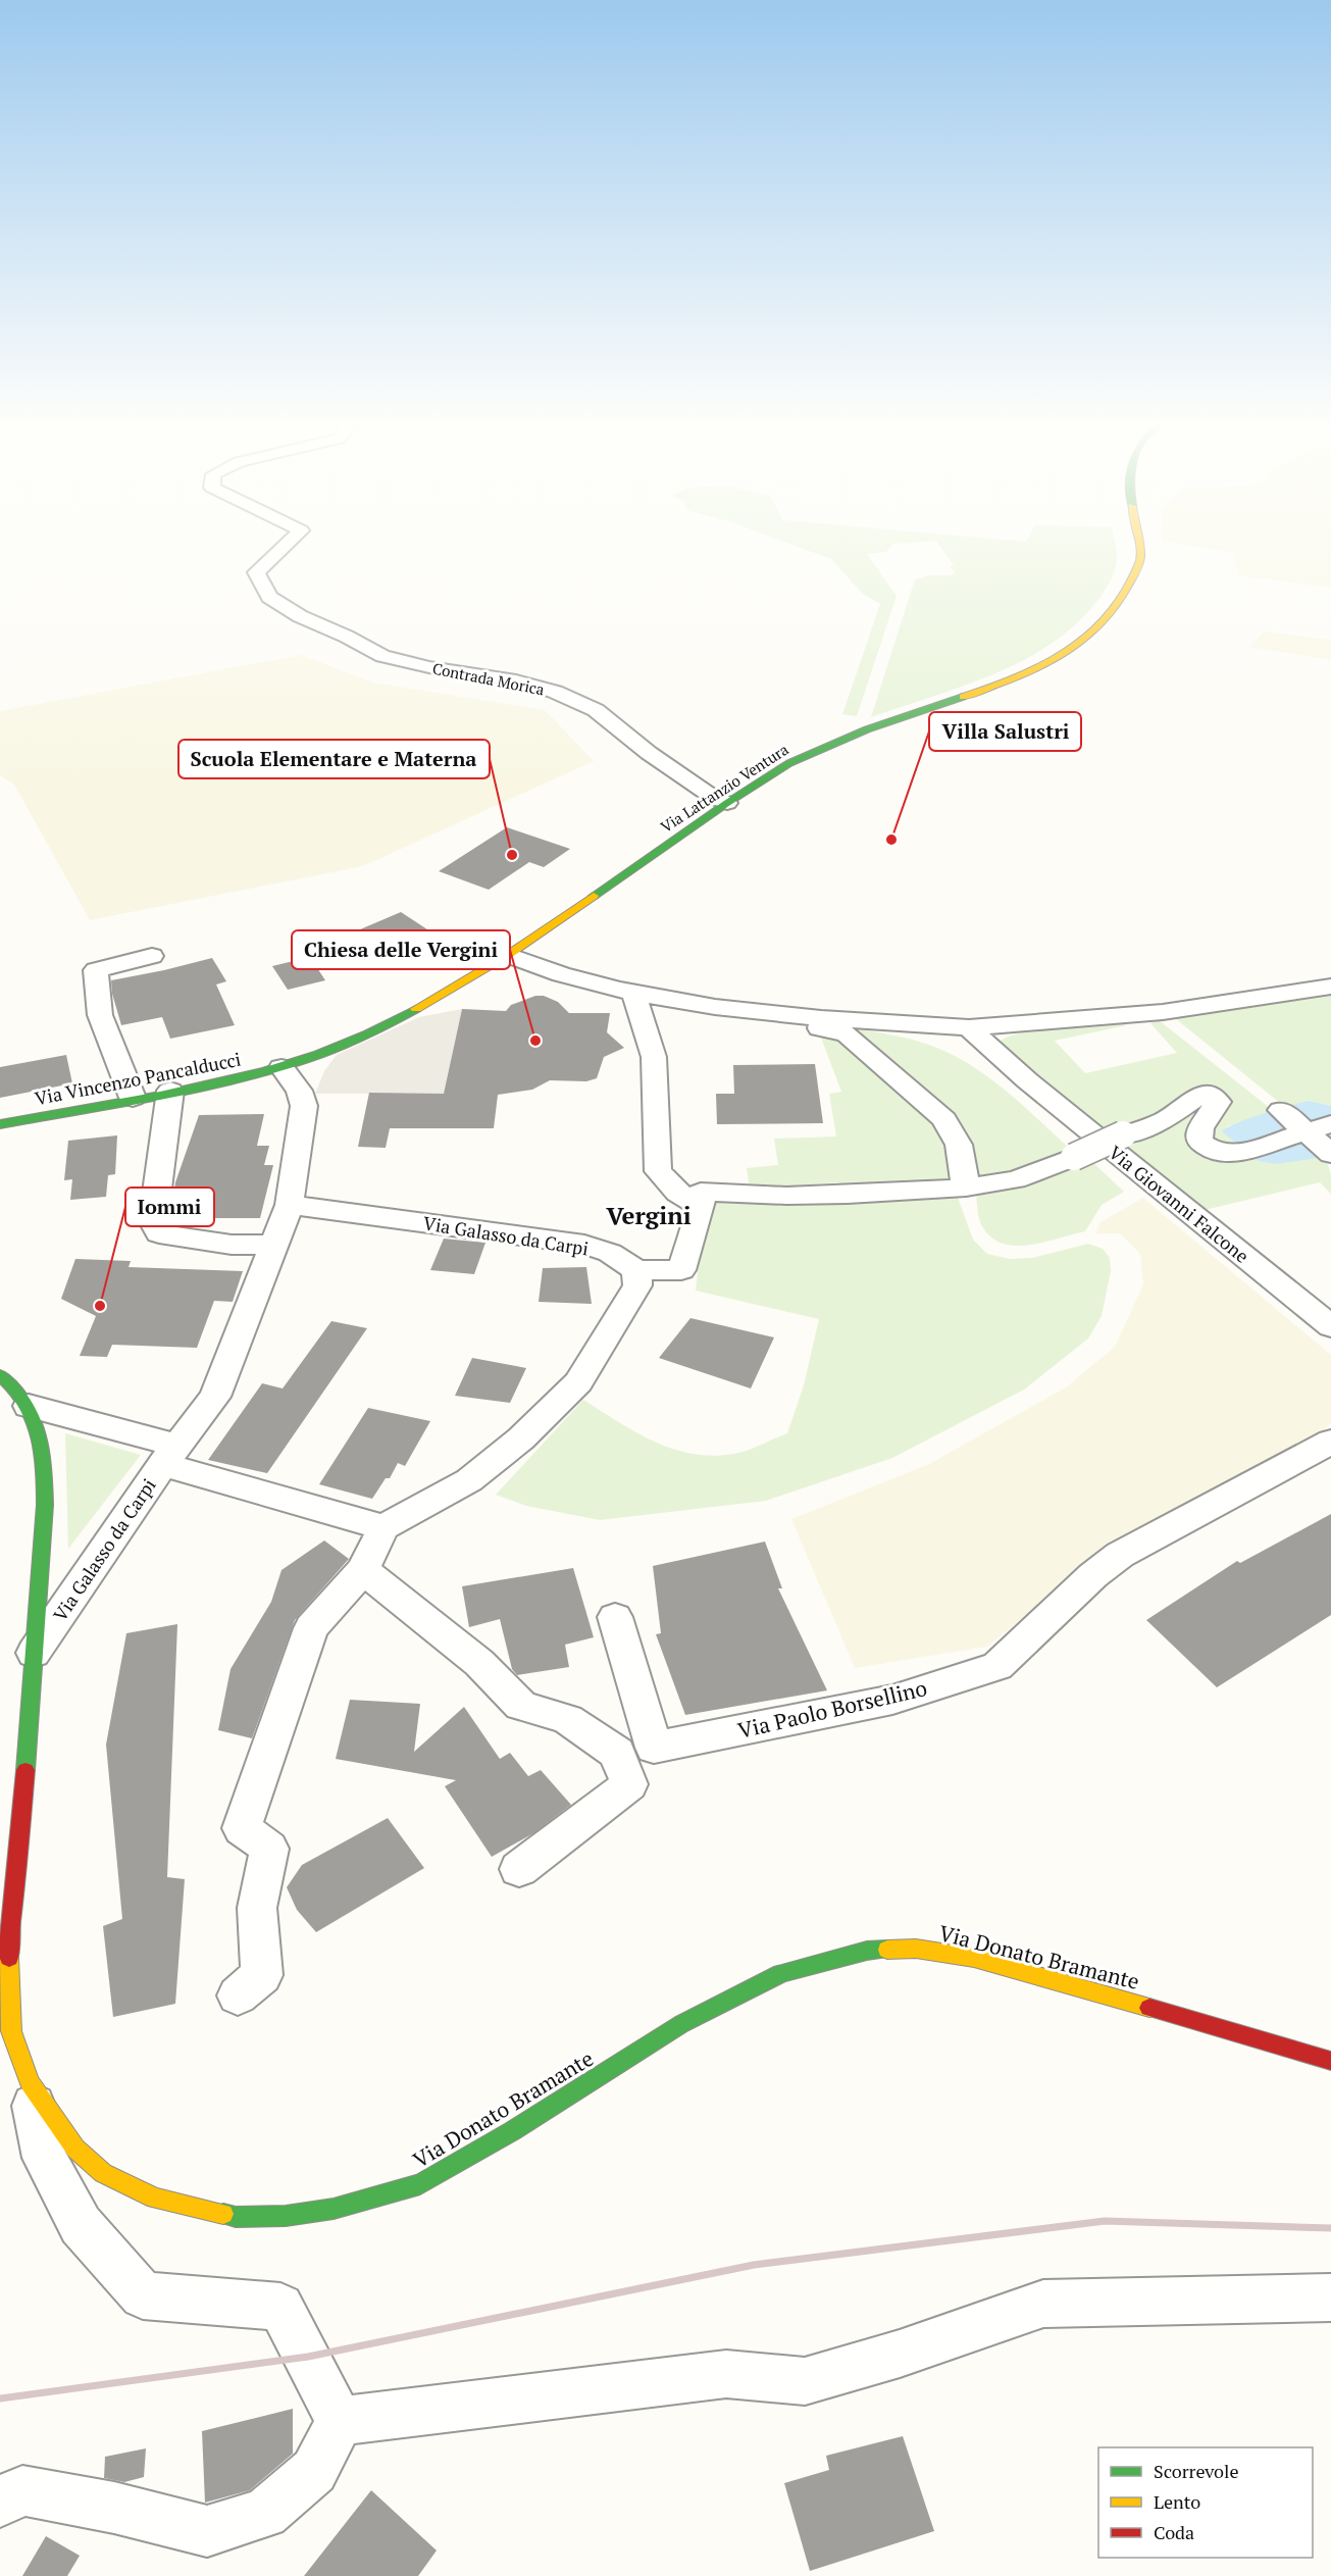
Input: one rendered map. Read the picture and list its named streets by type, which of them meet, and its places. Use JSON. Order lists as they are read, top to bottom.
{
  "streets": {
    "main road": ["Via Lattanzio Ventura", "Via Vincenzo Pancalducci", "Via Donato Bramante"],
    "street": [
      "Contrada Morica",
      "Via Giovanni Falcone",
      "Via Galasso da Carpi",
      "Via Paolo Borsellino"
    ]
  },
  "crossings": [
    ["Contrada Morica", "Via Lattanzio Ventura"],
    ["Via Lattanzio Ventura", "Via Vincenzo Pancalducci"],
    ["Via Lattanzio Ventura", "Via Galasso da Carpi"],
    ["Via Vincenzo Pancalducci", "Via Galasso da Carpi"],
    ["Via Galasso da Carpi", "Via Donato Bramante"]
  ],
  "districts": ["Vergini"],
  "places": [
    "Villa Salustri",
    "Scuola Elementare e Materna",
    "Chiesa delle Vergini",
    "Iommi"
  ],
  "legend": ["Scorrevole", "Lento", "Coda"]
}
